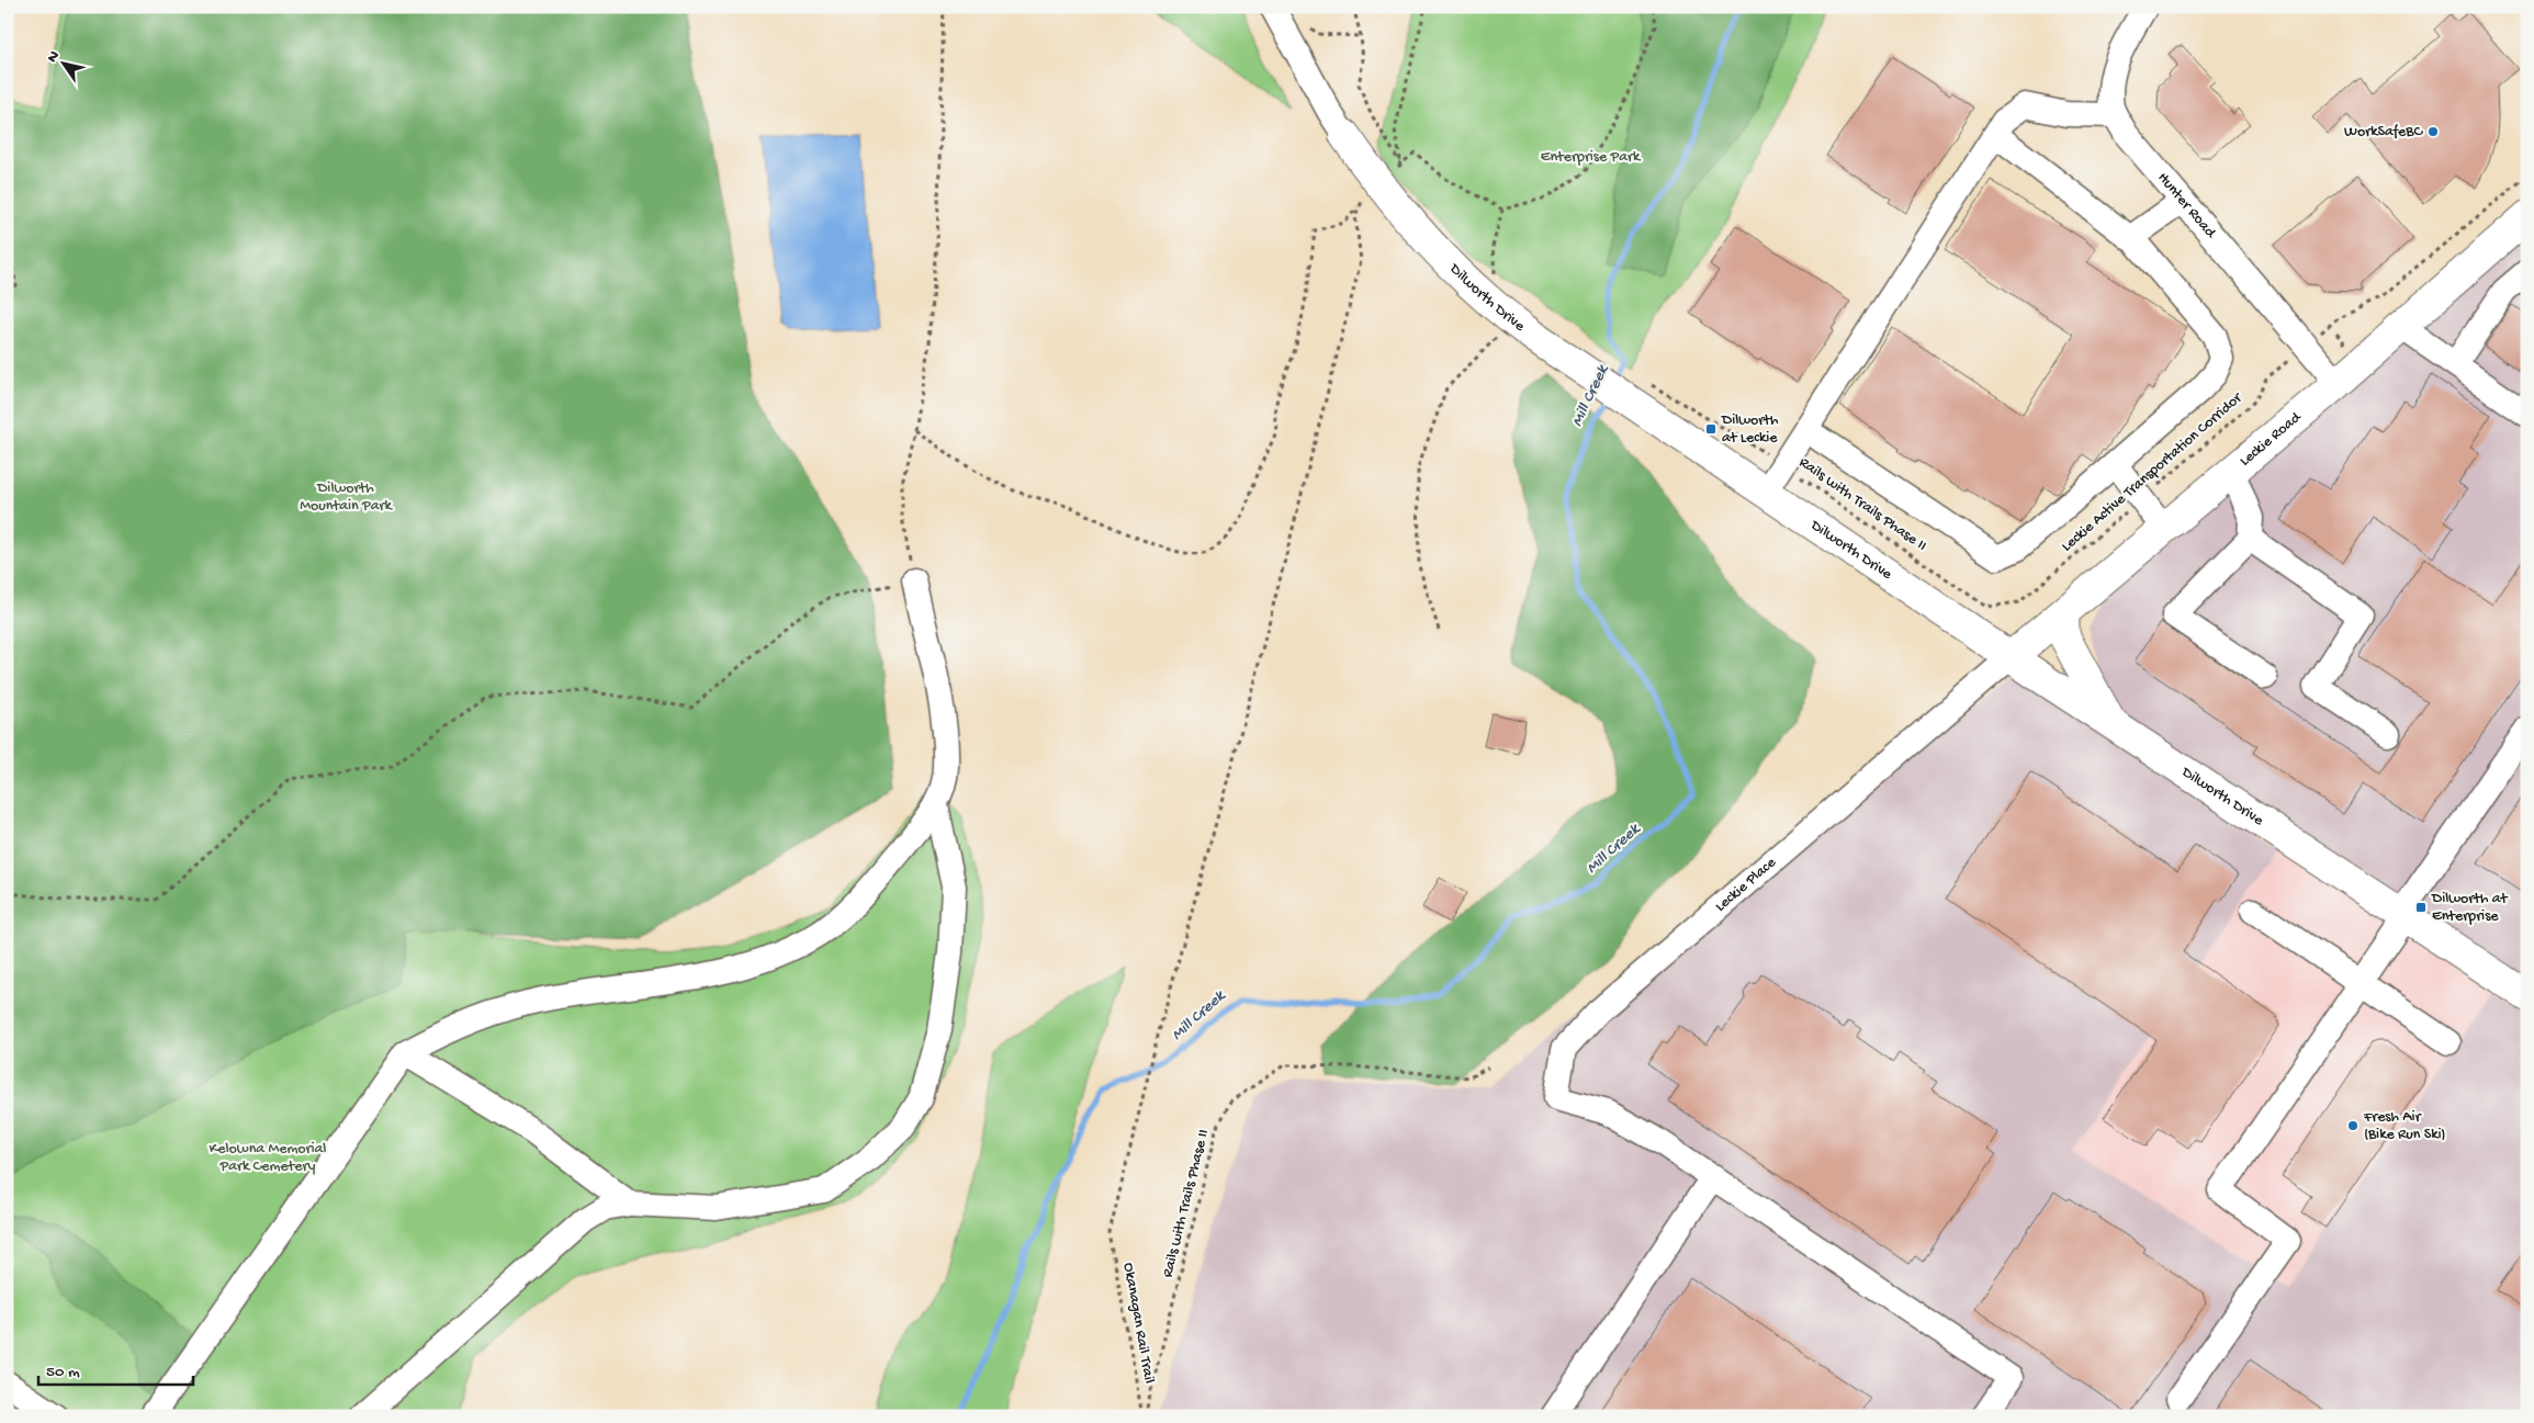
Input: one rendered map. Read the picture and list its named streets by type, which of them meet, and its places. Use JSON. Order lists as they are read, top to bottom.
{
  "streets": {
    "main road": ["Dilworth Drive", "Leckie Road"],
    "street": ["Hunter Road", "Leckie Place"],
    "path": ["Leckie Active Transportation Corridor", "Rails with Trails Phase II", "Okanagan Rail Trail"]
  },
  "crossings": [
    ["Hunter Road", "Leckie Road"],
    ["Hunter Road", "Leckie Active Transportation Corridor"],
    ["Dilworth Drive", "Leckie Road"],
    ["Dilworth Drive", "Rails with Trails Phase II"],
    ["Dilworth Drive", "Leckie Place"],
    ["Leckie Road", "Leckie Place"],
    ["Leckie Active Transportation Corridor", "Rails with Trails Phase II"],
    ["Rails with Trails Phase II", "Okanagan Rail Trail"]
  ],
  "water": ["Mill Creek"],
  "parks": ["Enterprise Park", "Dilworth Mountain Park", "Kelowna Memorial Park Cemetery"],
  "places": {
    "other": ["WorkSafeBC", "Fresh Air (Bike Run Ski)"],
    "transit": ["Dilworth at Leckie", "Dilworth at Enterprise"]
  },
  "scale_bar": "50 m",
  "north": "top left"
}
